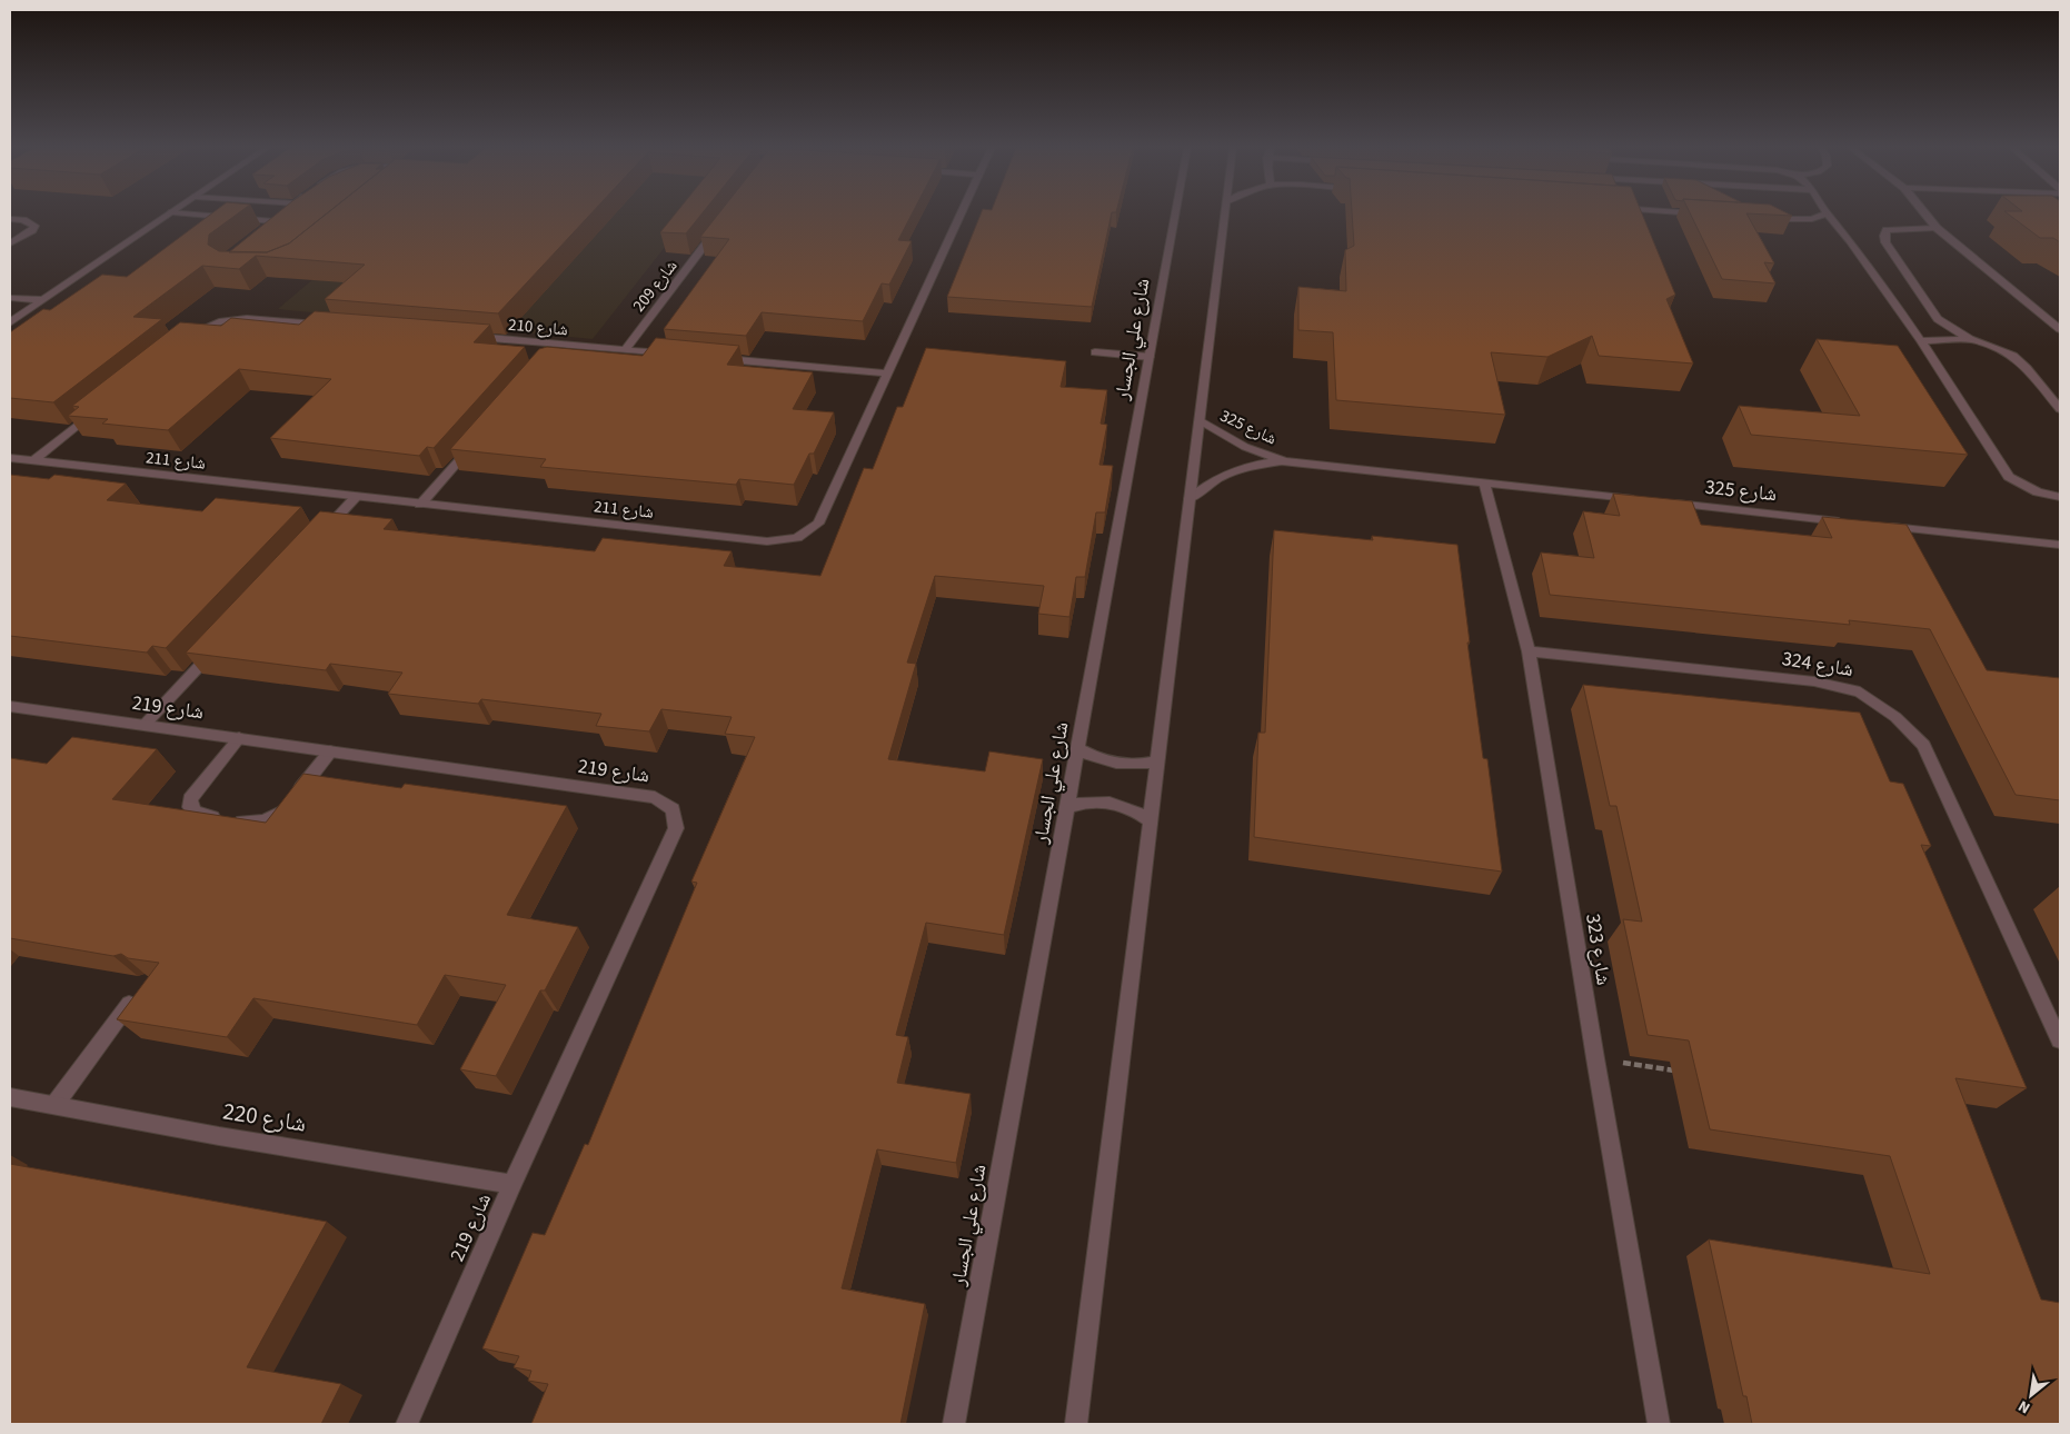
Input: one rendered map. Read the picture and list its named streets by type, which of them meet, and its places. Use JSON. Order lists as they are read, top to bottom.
{
  "streets": {
    "street": [
      "شارع 209",
      "شارع 210",
      "شارع علي الجسار",
      "شارع 325",
      "شارع 211",
      "شارع 324",
      "شارع 219",
      "شارع 323",
      "شارع 220"
    ]
  },
  "crossings": [
    ["شارع 209", "شارع 210"],
    ["شارع 325", "شارع 323"],
    ["شارع 324", "شارع 323"],
    ["شارع 219", "شارع 220"]
  ],
  "north": "bottom left"
}
